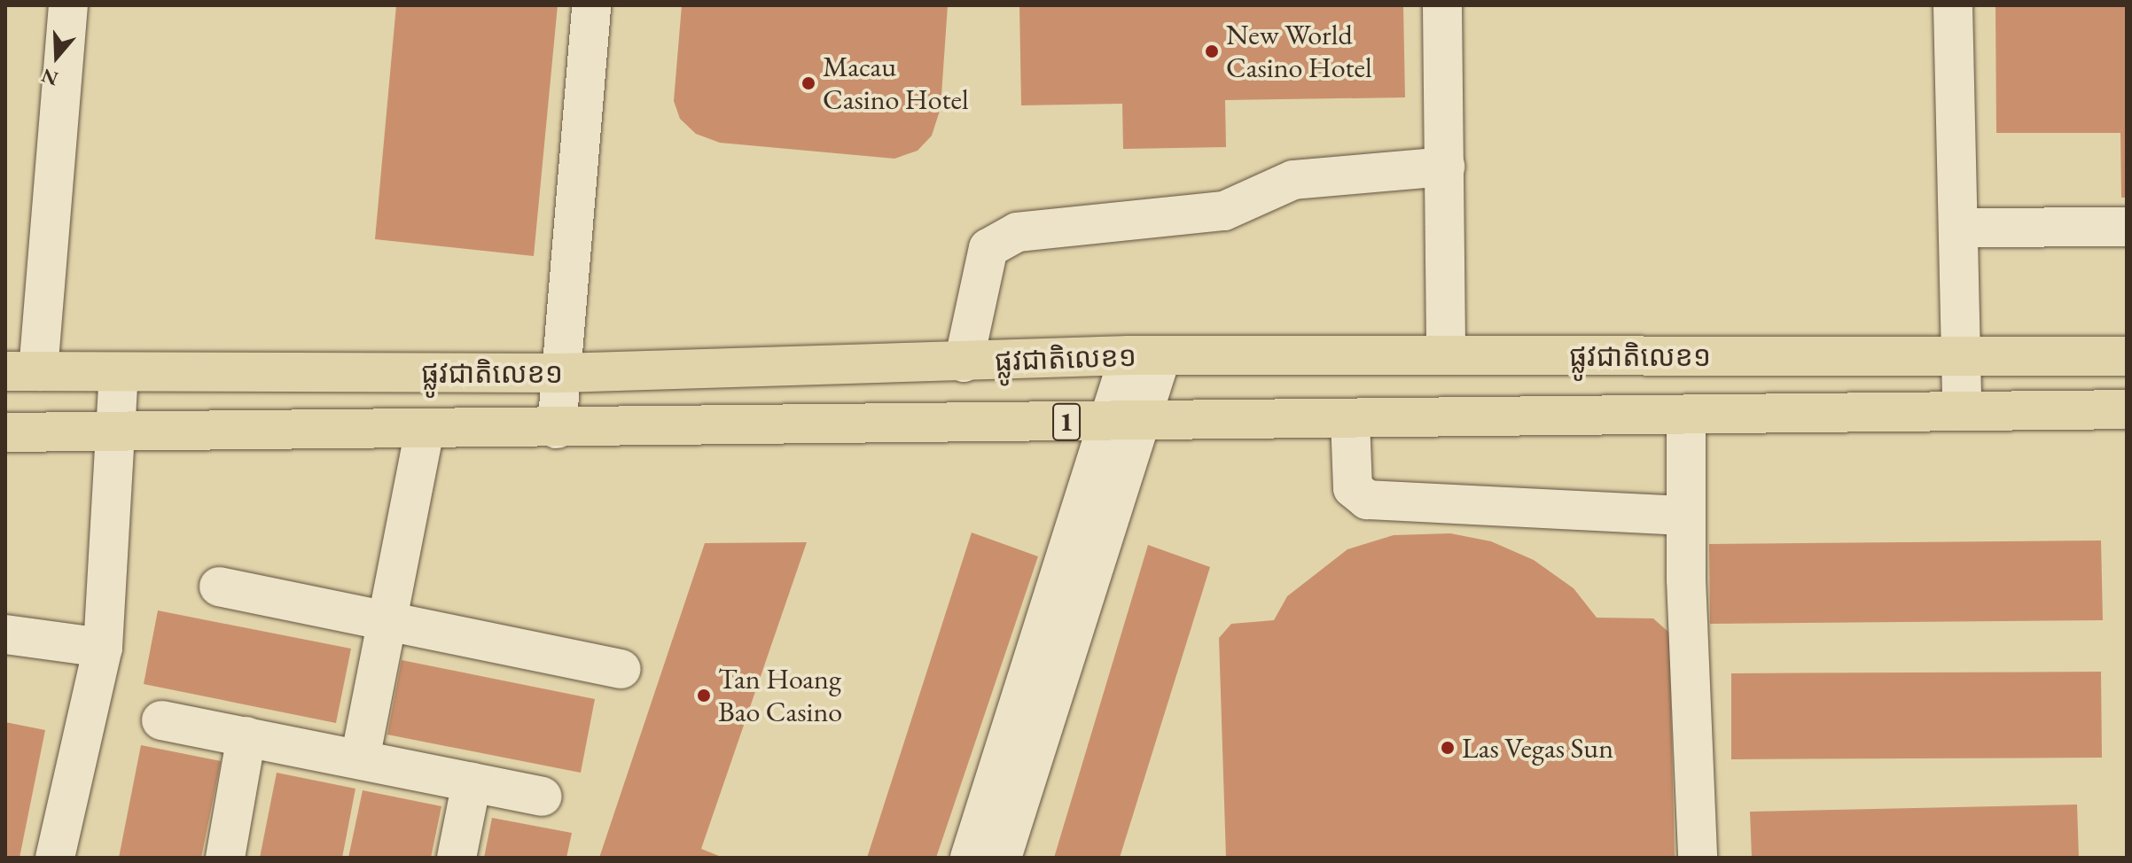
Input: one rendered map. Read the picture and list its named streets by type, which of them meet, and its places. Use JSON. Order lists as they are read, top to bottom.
{
  "streets": {
    "highway": ["ផ្លូវជាតិលេខ១", "1"]
  },
  "places": [
    "New World Casino Hotel",
    "Macau Casino Hotel",
    "Tan Hoang Bao Casino",
    "Las Vegas Sun"
  ],
  "north": "bottom"
}
